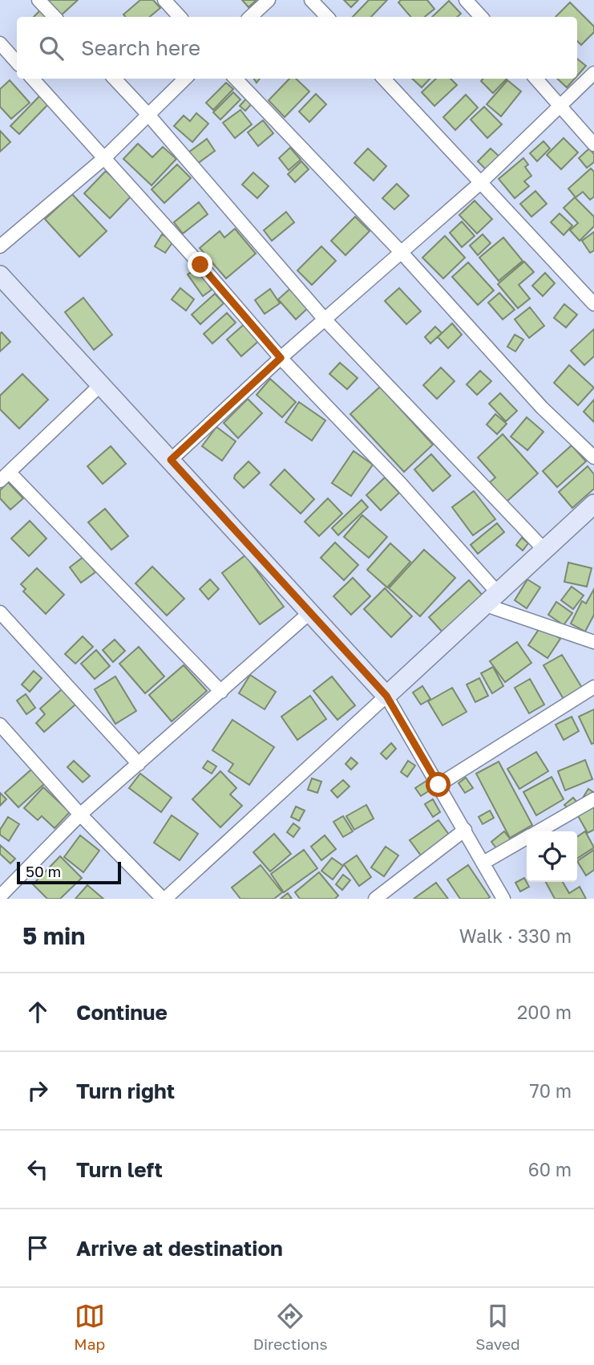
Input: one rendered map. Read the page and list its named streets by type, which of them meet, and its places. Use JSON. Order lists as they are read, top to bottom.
{
  "scale_bar": "50 m",
  "page": {
    "search": "Search here",
    "scale": "50 m",
    "heading": ["5 min", "Walk · 330 m"],
    "list": [
      ["Continue", "200 m"],
      ["Turn right", "70 m"],
      ["Turn left", "60 m"],
      "Arrive at destination"
    ],
    "nav": ["Map", "Directions", "Saved"]
  }
}
